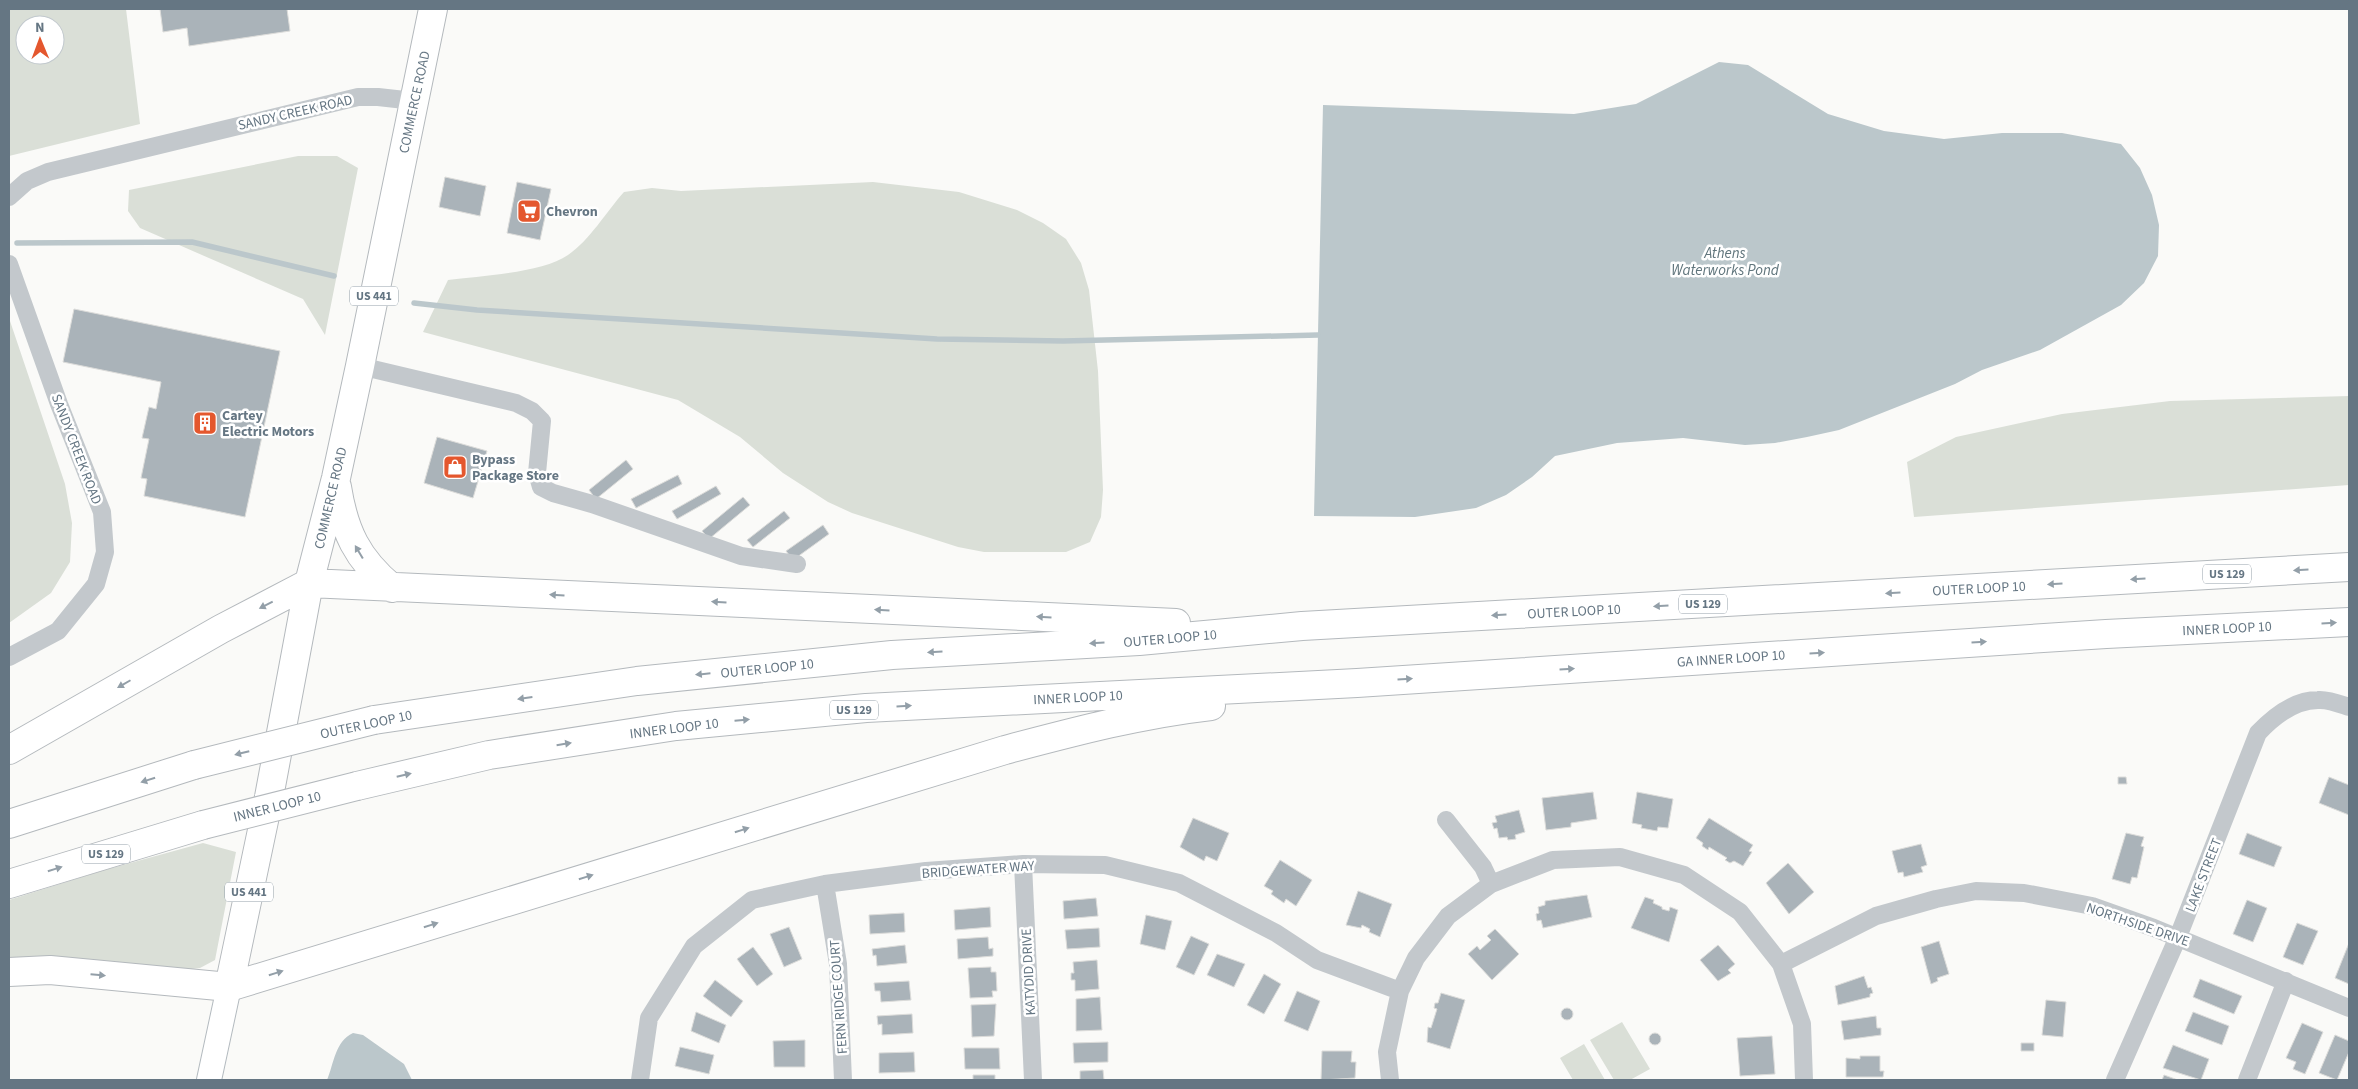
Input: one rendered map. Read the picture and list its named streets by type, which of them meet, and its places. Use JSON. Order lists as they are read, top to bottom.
{
  "streets": {
    "highway": [
      "COMMERCE ROAD",
      "US 441",
      "US 129",
      "OUTER LOOP 10",
      "INNER LOOP 10",
      "GA INNER LOOP 10"
    ],
    "street": [
      "SANDY CREEK ROAD",
      "BRIDGEWATER WAY",
      "LAKE STREET",
      "NORTHSIDE DRIVE",
      "KATYDID DRIVE",
      "FERN RIDGE COURT"
    ]
  },
  "crossings": [
    ["COMMERCE ROAD", "SANDY CREEK ROAD"],
    ["INNER LOOP 10", "GA INNER LOOP 10"],
    ["BRIDGEWATER WAY", "KATYDID DRIVE"],
    ["BRIDGEWATER WAY", "FERN RIDGE COURT"],
    ["LAKE STREET", "NORTHSIDE DRIVE"]
  ],
  "one_way": ["GA INNER LOOP 10"],
  "water": ["Athens Waterworks Pond"],
  "places": {
    "supermarket": ["Chevron"],
    "building": ["Cartey Electric Motors"],
    "shop": ["Bypass Package Store"]
  },
  "north": "top"
}
